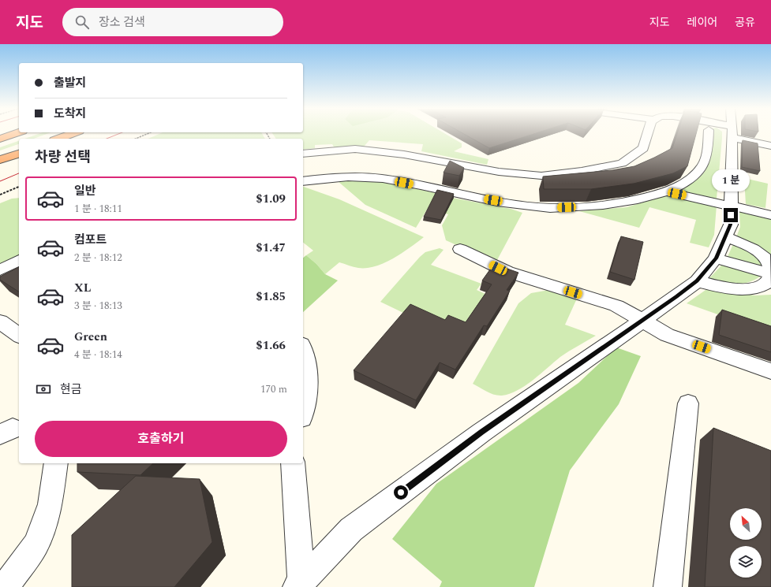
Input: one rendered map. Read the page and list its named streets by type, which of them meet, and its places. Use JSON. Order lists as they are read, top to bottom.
{
  "north": "top left",
  "page": {
    "header": "지도",
    "search": "장소 검색",
    "nav": ["지도", "레이어", "공유"],
    "banner": ["출발지", "도착지"],
    "heading": "차량 선택",
    "bubble": "1 분",
    "list": [
      {
        "name": "일반",
        "note": "1 분 · 18:11",
        "value": "$1.09"
      },
      {
        "name": "컴포트",
        "note": "2 분 · 18:12",
        "value": "$1.47"
      },
      {
        "name": "XL",
        "note": "3 분 · 18:13",
        "value": "$1.85"
      },
      {
        "name": "Green",
        "note": "4 분 · 18:14",
        "value": "$1.66"
      }
    ],
    "pay": ["현금", "170 m"],
    "buttons": "호출하기"
  }
}
